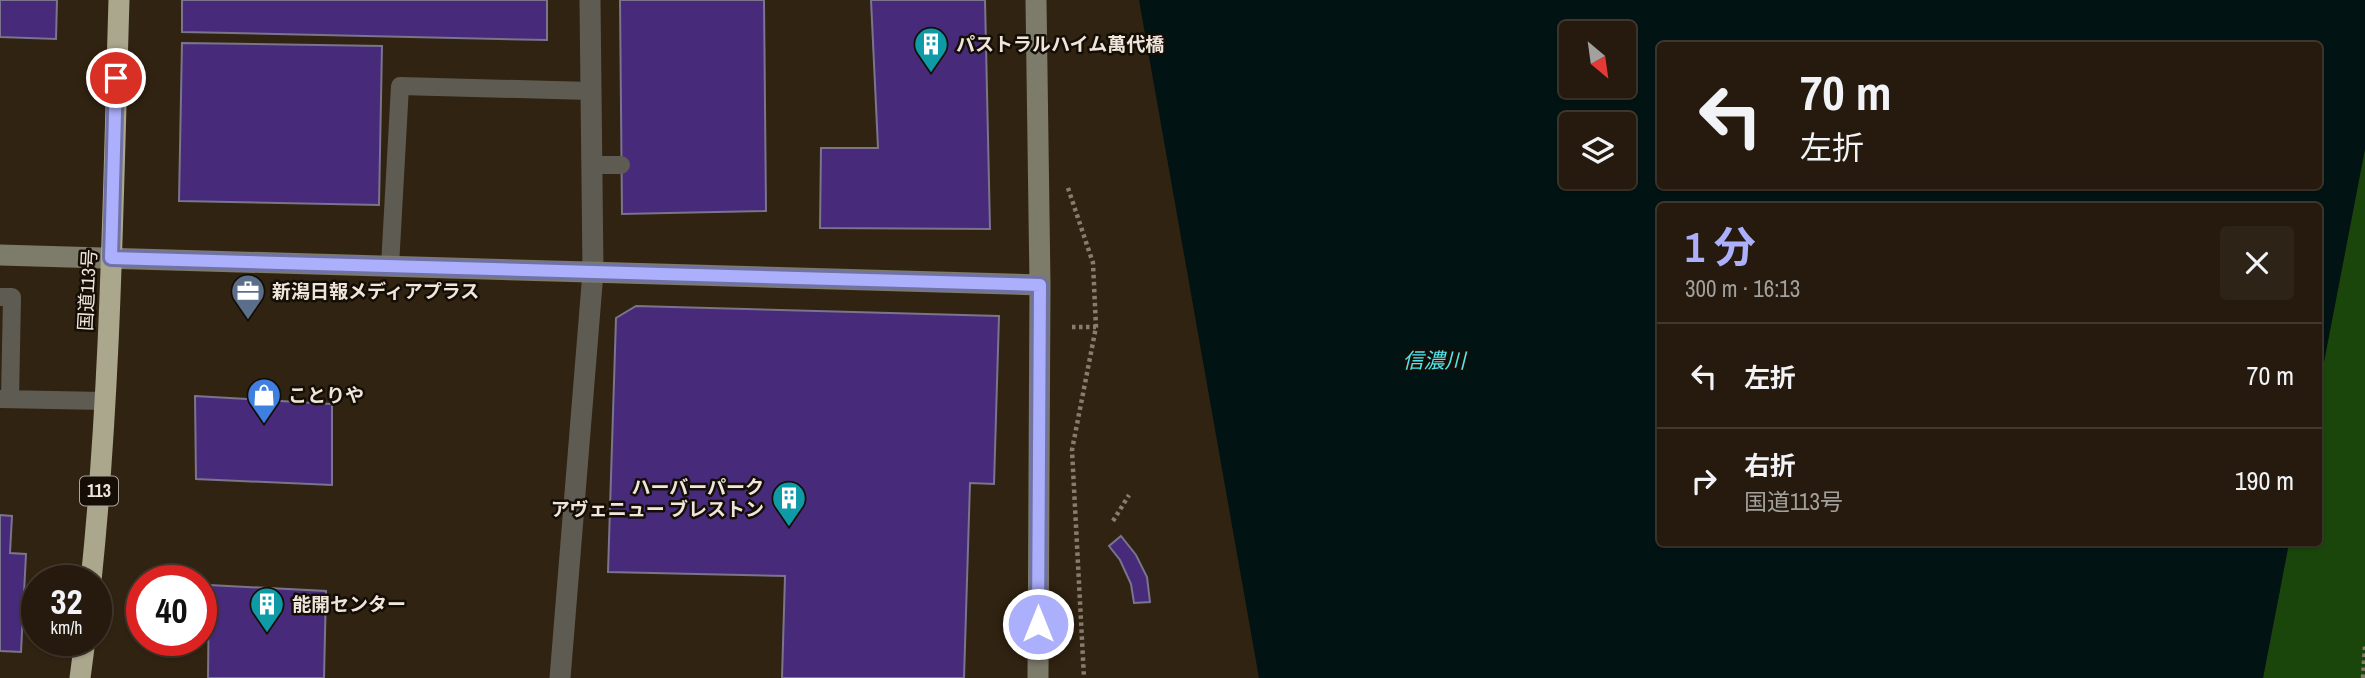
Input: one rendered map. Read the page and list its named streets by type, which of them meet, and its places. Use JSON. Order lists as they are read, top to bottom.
{
  "streets": {
    "highway": ["国道113号", "113"]
  },
  "water": ["信濃川"],
  "places": {
    "building": ["パストラルハイム萬代橋", "ハーバーパーク アヴェニュー ブレストン", "能開センター"],
    "office": ["新潟日報メディアプラス"],
    "shop": ["ことりや"]
  },
  "north": "bottom right",
  "page": {
    "turn": ["70 m", "左折"],
    "heading": ["1 分", "300 m · 16:13"],
    "list": [
      {
        "name": "左折",
        "value": "70 m"
      },
      {
        "name": "右折",
        "note": "国道113号",
        "value": "190 m"
      }
    ],
    "speed": "32 km/h",
    "limit": "40"
  }
}
